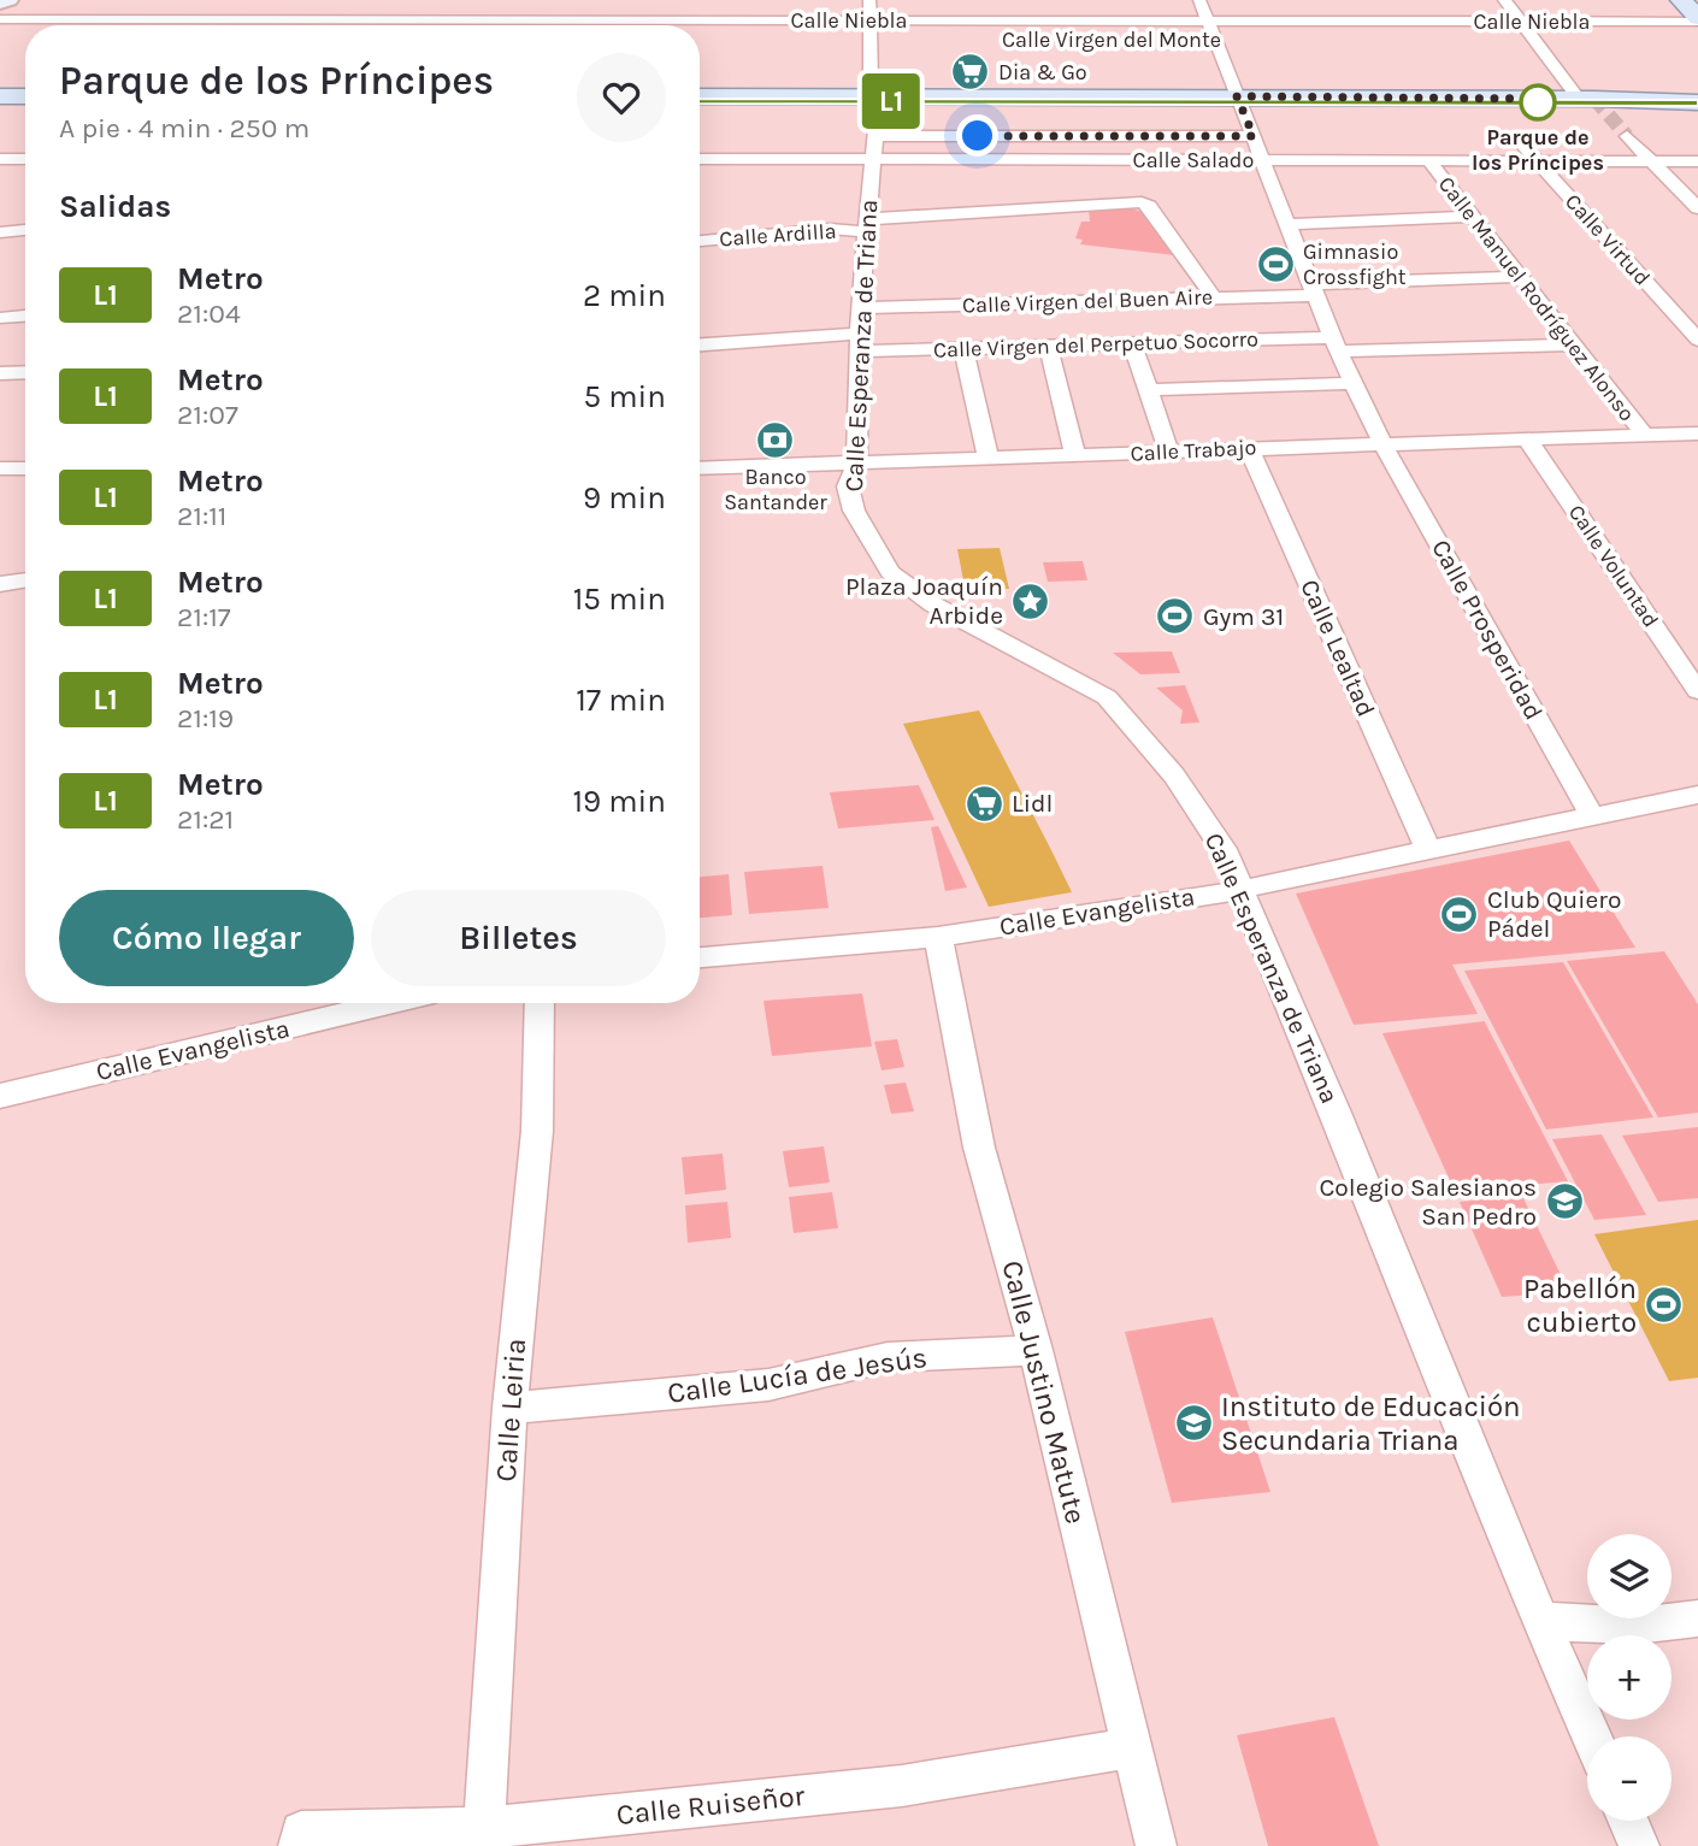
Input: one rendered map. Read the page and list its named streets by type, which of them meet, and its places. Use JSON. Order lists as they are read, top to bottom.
{
  "streets": {
    "street": [
      "Calle Niebla",
      "Calle Virgen del Monte",
      "Calle Salado",
      "Calle Ardilla",
      "Calle Virtud",
      "Calle Manuel Rodríguez Alonso",
      "Calle Virgen del Buen Aire",
      "Calle Virgen del Perpetuo Socorro",
      "Calle Esperanza de Triana",
      "Calle Trabajo",
      "Calle Voluntad",
      "Calle Prosperidad",
      "Calle Lealtad",
      "Calle Evangelista",
      "Calle Lucía de Jesús",
      "Calle Justino Matute",
      "Calle Leiria",
      "Calle Ruiseñor"
    ]
  },
  "crossings": [
    ["Calle Niebla", "Calle Esperanza de Triana"],
    ["Calle Salado", "Calle Virtud"],
    ["Calle Salado", "Calle Manuel Rodríguez Alonso"],
    ["Calle Salado", "Calle Esperanza de Triana"],
    ["Calle Ardilla", "Calle Virgen del Buen Aire"],
    ["Calle Ardilla", "Calle Esperanza de Triana"],
    ["Calle Manuel Rodríguez Alonso", "Calle Virgen del Buen Aire"],
    ["Calle Manuel Rodríguez Alonso", "Calle Trabajo"],
    ["Calle Virgen del Buen Aire", "Calle Esperanza de Triana"],
    ["Calle Virgen del Perpetuo Socorro", "Calle Esperanza de Triana"],
    ["Calle Esperanza de Triana", "Calle Trabajo"],
    ["Calle Esperanza de Triana", "Calle Evangelista"],
    ["Calle Trabajo", "Calle Voluntad"],
    ["Calle Trabajo", "Calle Prosperidad"],
    ["Calle Trabajo", "Calle Lealtad"],
    ["Calle Prosperidad", "Calle Evangelista"],
    ["Calle Lealtad", "Calle Evangelista"],
    ["Calle Evangelista", "Calle Justino Matute"],
    ["Calle Lucía de Jesús", "Calle Justino Matute"],
    ["Calle Lucía de Jesús", "Calle Leiria"],
    ["Calle Justino Matute", "Calle Ruiseñor"],
    ["Calle Leiria", "Calle Ruiseñor"]
  ],
  "places": {
    "supermarket": ["Dia & Go", "Lidl"],
    "other": ["Parque de los Príncipes"],
    "sports": [
      "Gimnasio Crossfight",
      "Gym 31",
      "Club Quiero Pádel",
      "Pabellón cubierto"
    ],
    "bank": ["Banco Santander"],
    "place": ["Plaza Joaquín Arbide"],
    "school or university": ["Colegio Salesianos San Pedro", "Instituto de Educación Secundaria Triana"]
  },
  "lines": ["metro line L1"],
  "page": {
    "on_map": "L1",
    "heading": [
      ["Parque de los Príncipes", "A pie · 4 min · 250 m"],
      "Salidas"
    ],
    "list": [
      {
        "mark": "L1",
        "name": "Metro",
        "note": "21:04",
        "value": "2 min"
      },
      {
        "mark": "L1",
        "name": "Metro",
        "note": "21:07",
        "value": "5 min"
      },
      {
        "mark": "L1",
        "name": "Metro",
        "note": "21:11",
        "value": "9 min"
      },
      {
        "mark": "L1",
        "name": "Metro",
        "note": "21:17",
        "value": "15 min"
      },
      {
        "mark": "L1",
        "name": "Metro",
        "note": "21:19",
        "value": "17 min"
      },
      {
        "mark": "L1",
        "name": "Metro",
        "note": "21:21",
        "value": "19 min"
      }
    ],
    "buttons": ["Cómo llegar", "Billetes"],
    "map_buttons": ["+", "−"]
  }
}
